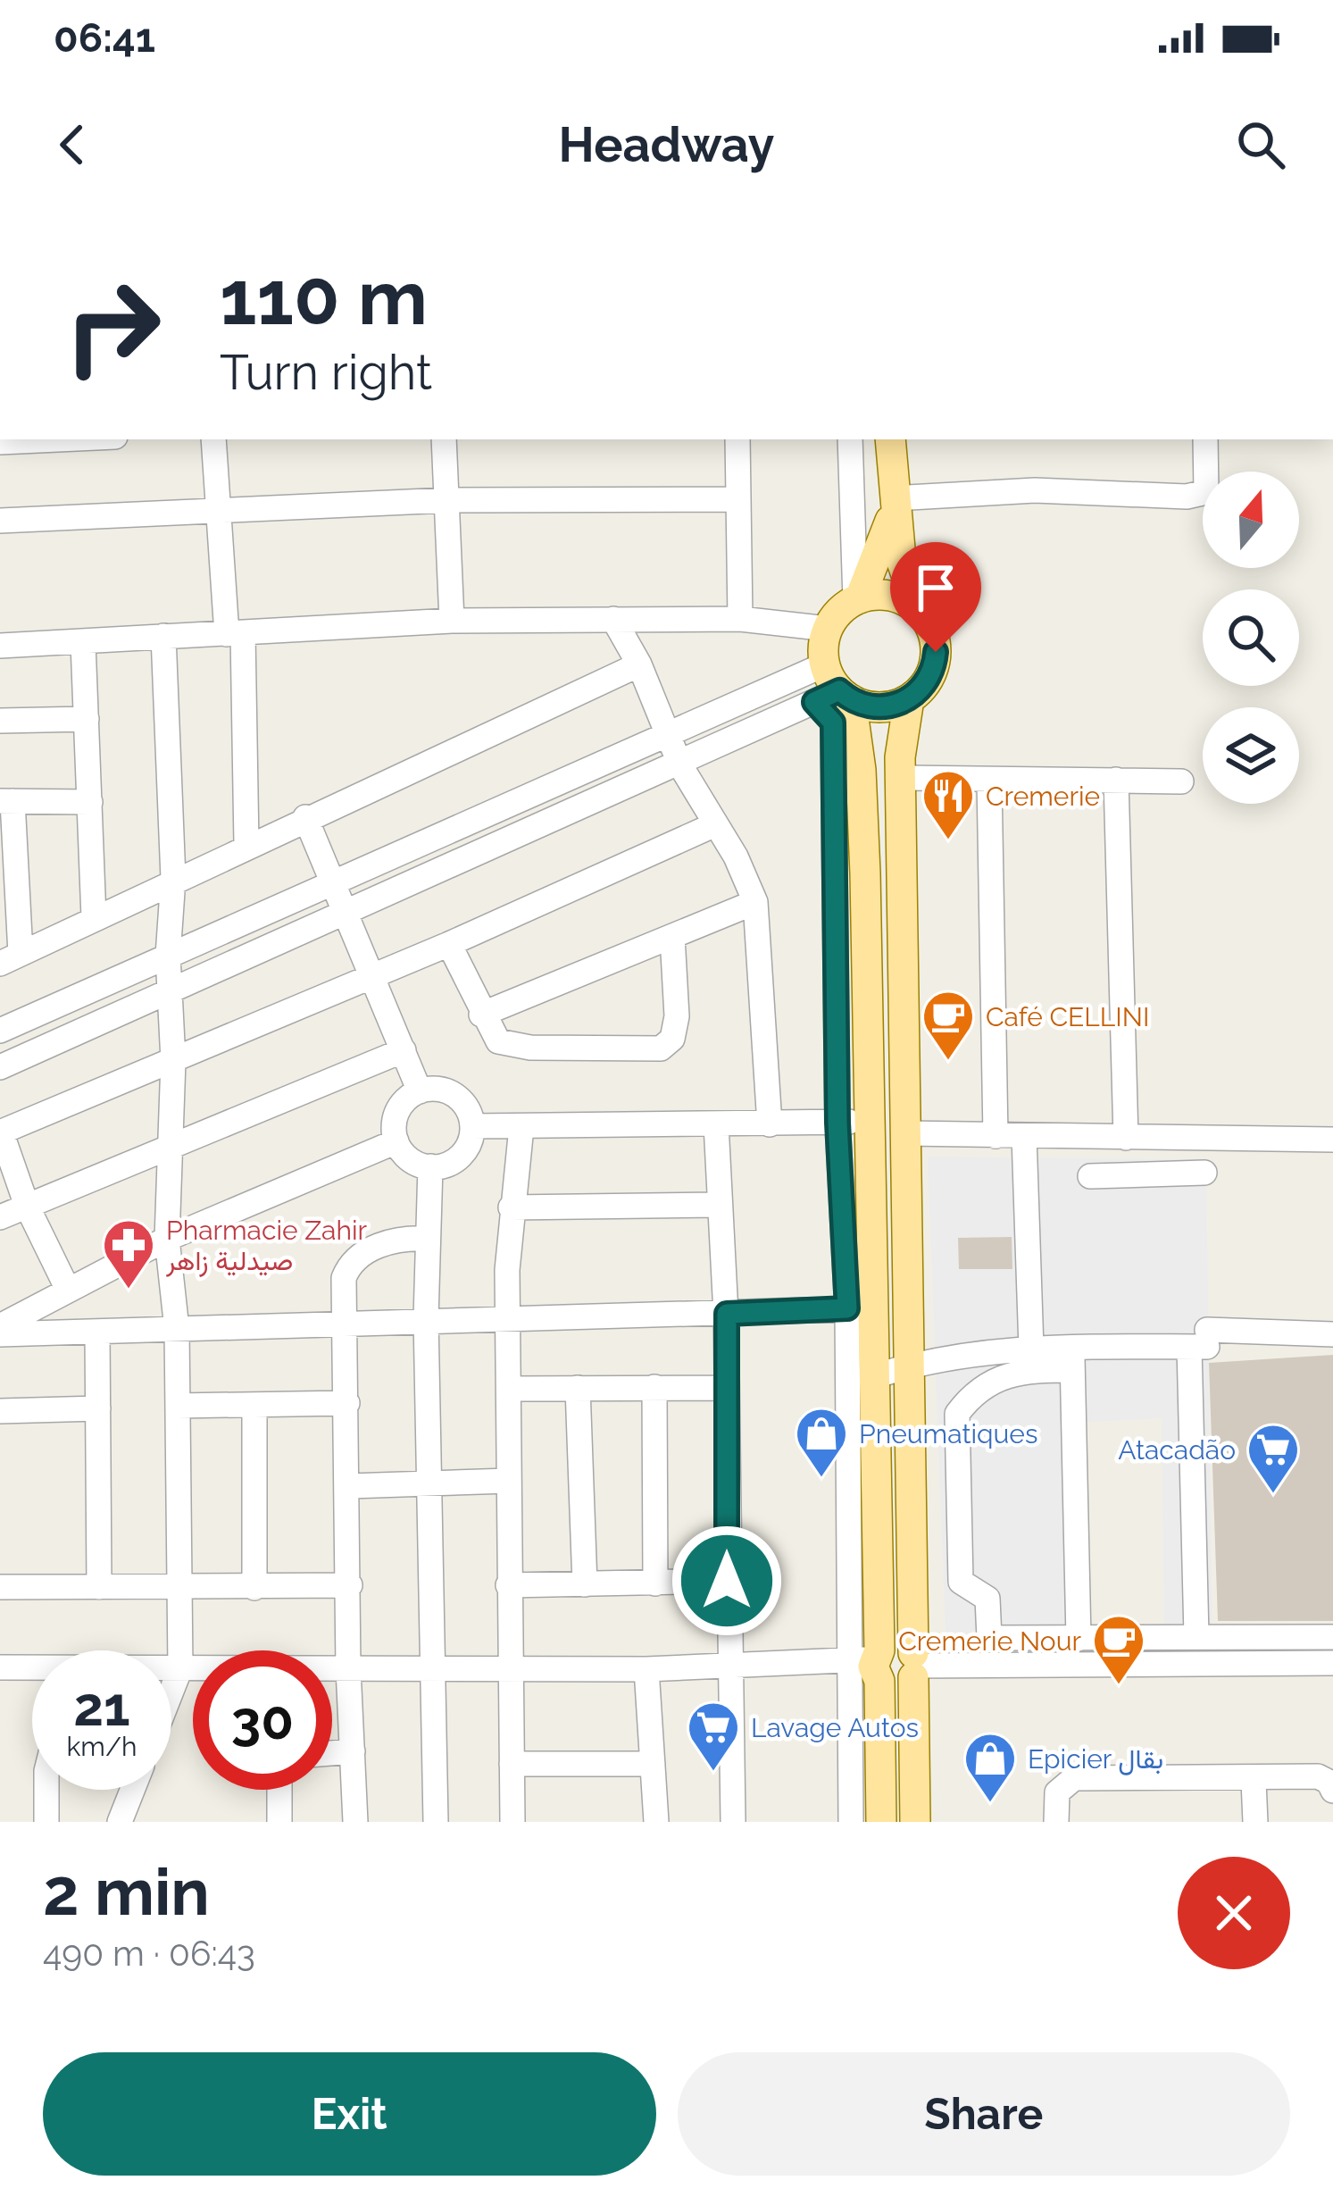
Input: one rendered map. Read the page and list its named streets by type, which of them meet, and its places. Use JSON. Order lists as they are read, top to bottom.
{
  "places": {
    "restaurant": ["Cremerie"],
    "cafe": ["Café CELLINI", "Cremerie Nour"],
    "pharmacy": ["Pharmacie Zahir صيدلية زاهر"],
    "shop": ["Pneumatiques", "Epicier بقال"],
    "supermarket": ["Atacadão", "Lavage Autos"]
  },
  "north": "top",
  "page": {
    "status": "06:41",
    "header": "Headway",
    "turn": ["110 m", "Turn right"],
    "speed": "21 km/h",
    "limit": "30",
    "heading": ["2 min", "490 m · 06:43"],
    "buttons": ["Exit", "Share"]
  }
}
